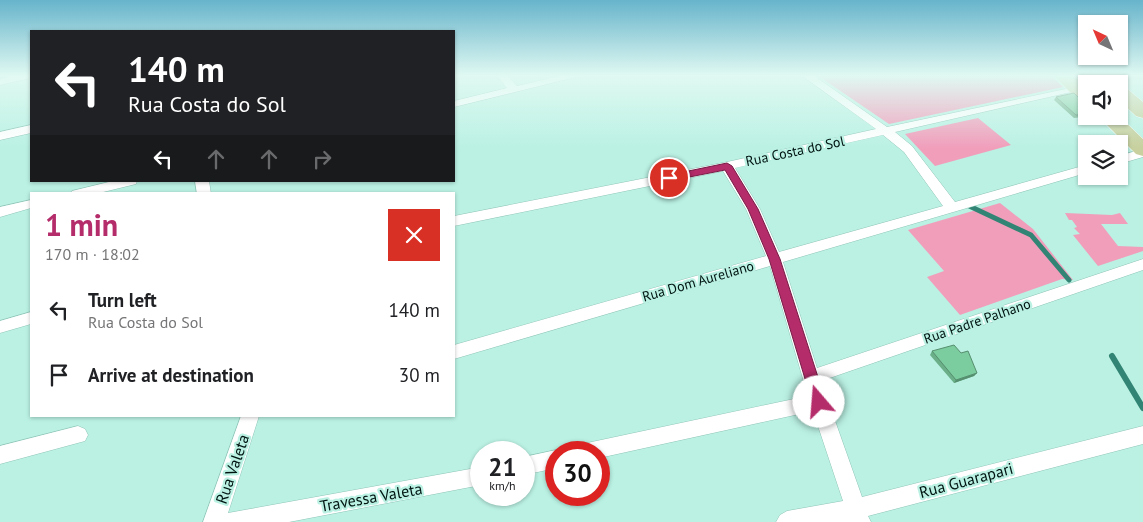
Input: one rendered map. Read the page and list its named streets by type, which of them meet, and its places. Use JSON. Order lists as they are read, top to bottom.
{
  "streets": {
    "street": [
      "Rua Costa do Sol",
      "Rua Dom Aureliano",
      "Rua Padre Palhano",
      "Rua Valeta",
      "Rua Guarapari",
      "Travessa Valeta"
    ]
  },
  "north": "top left",
  "page": {
    "turn": ["140 m", "Rua Costa do Sol"],
    "heading": ["1 min", "170 m · 18:02"],
    "list": [
      {
        "name": "Turn left",
        "note": "Rua Costa do Sol",
        "value": "140 m"
      },
      {
        "name": "Arrive at destination",
        "value": "30 m"
      }
    ],
    "speed": "21 km/h",
    "limit": "30"
  }
}
